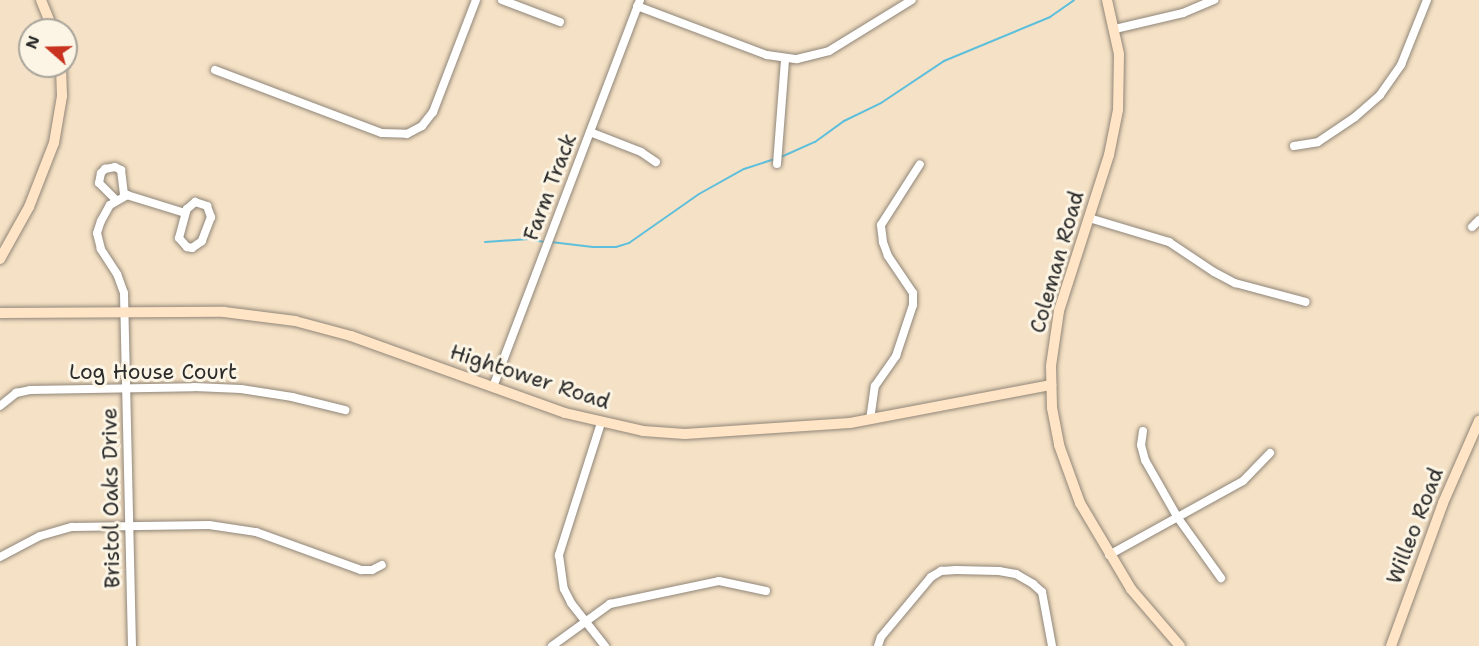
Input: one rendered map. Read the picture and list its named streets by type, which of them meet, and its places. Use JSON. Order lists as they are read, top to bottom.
{
  "streets": {
    "street": [
      "Farm Track",
      "Coleman Road",
      "Log House Court",
      "Hightower Road",
      "Bristol Oaks Drive",
      "Willeo Road"
    ]
  },
  "crossings": [
    ["Farm Track", "Hightower Road"],
    ["Coleman Road", "Hightower Road"],
    ["Log House Court", "Bristol Oaks Drive"],
    ["Hightower Road", "Bristol Oaks Drive"]
  ],
  "north": "left"
}
